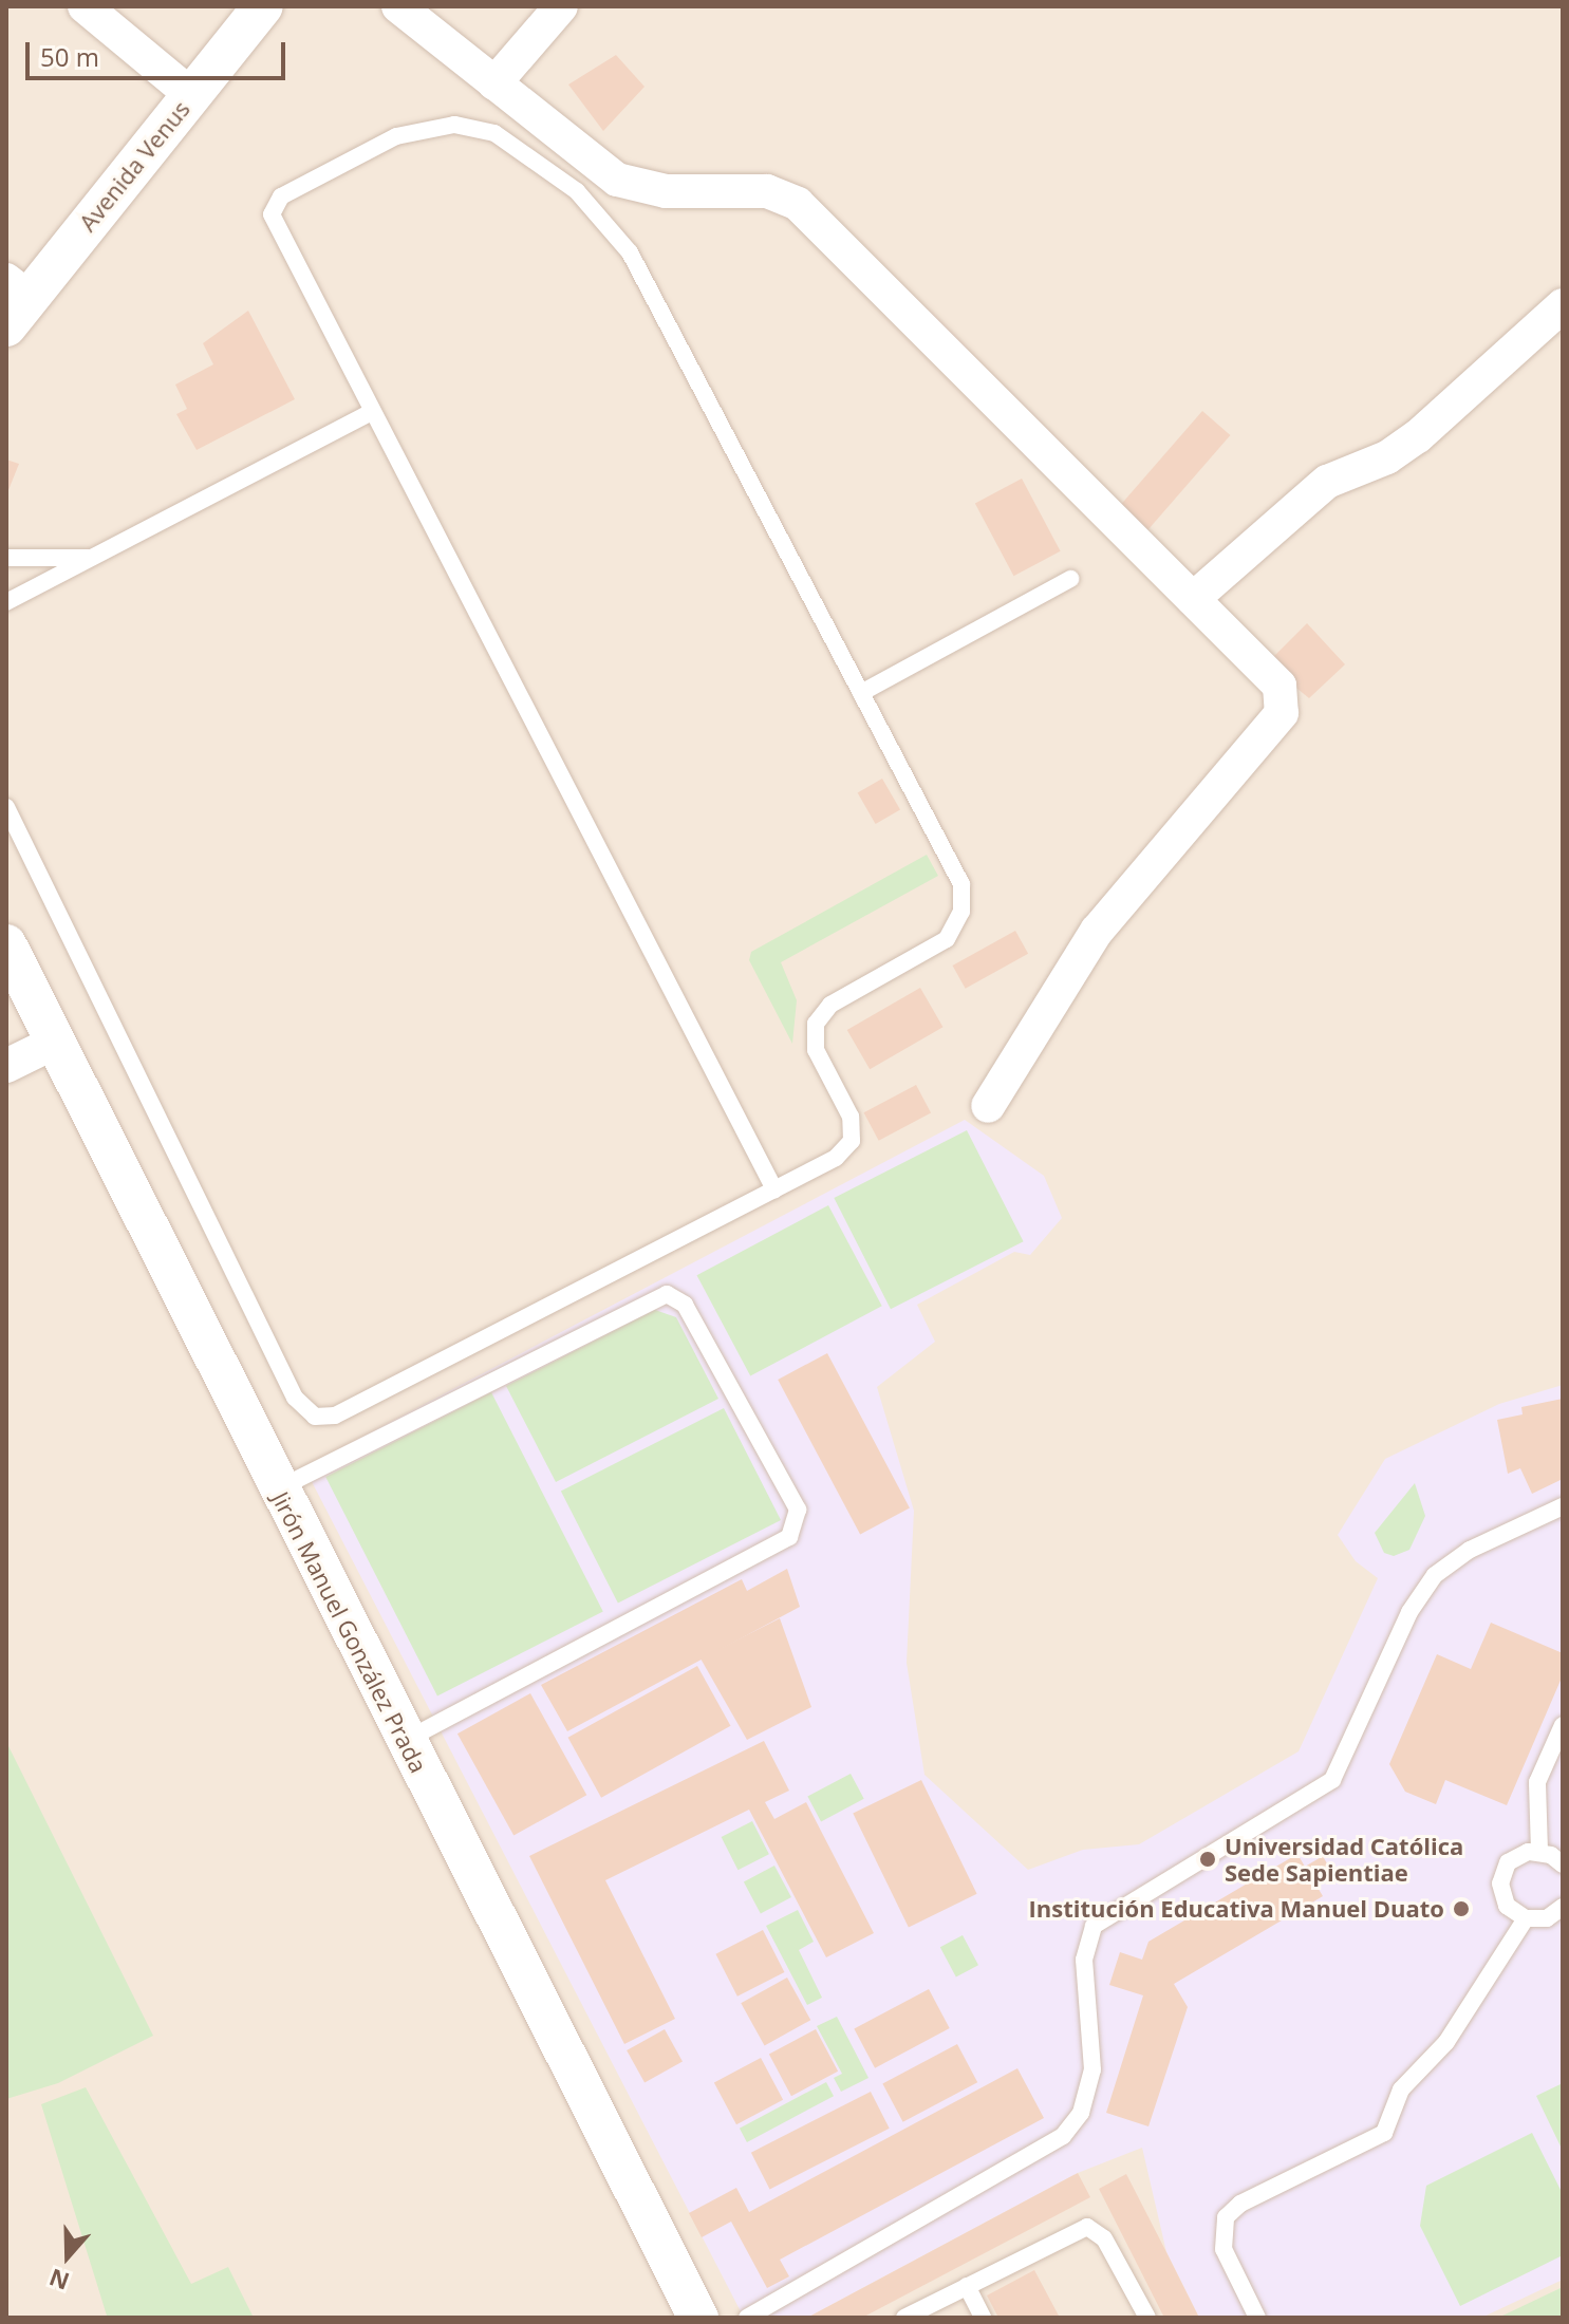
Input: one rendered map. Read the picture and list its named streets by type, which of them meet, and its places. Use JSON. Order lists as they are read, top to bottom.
{
  "streets": {
    "street": ["Avenida Venus", "Jirón Manuel González Prada"]
  },
  "places": ["Universidad Católica Sede Sapientiae", "Institución Educativa Manuel Duato"],
  "scale_bar": "50 m",
  "north": "bottom"
}
